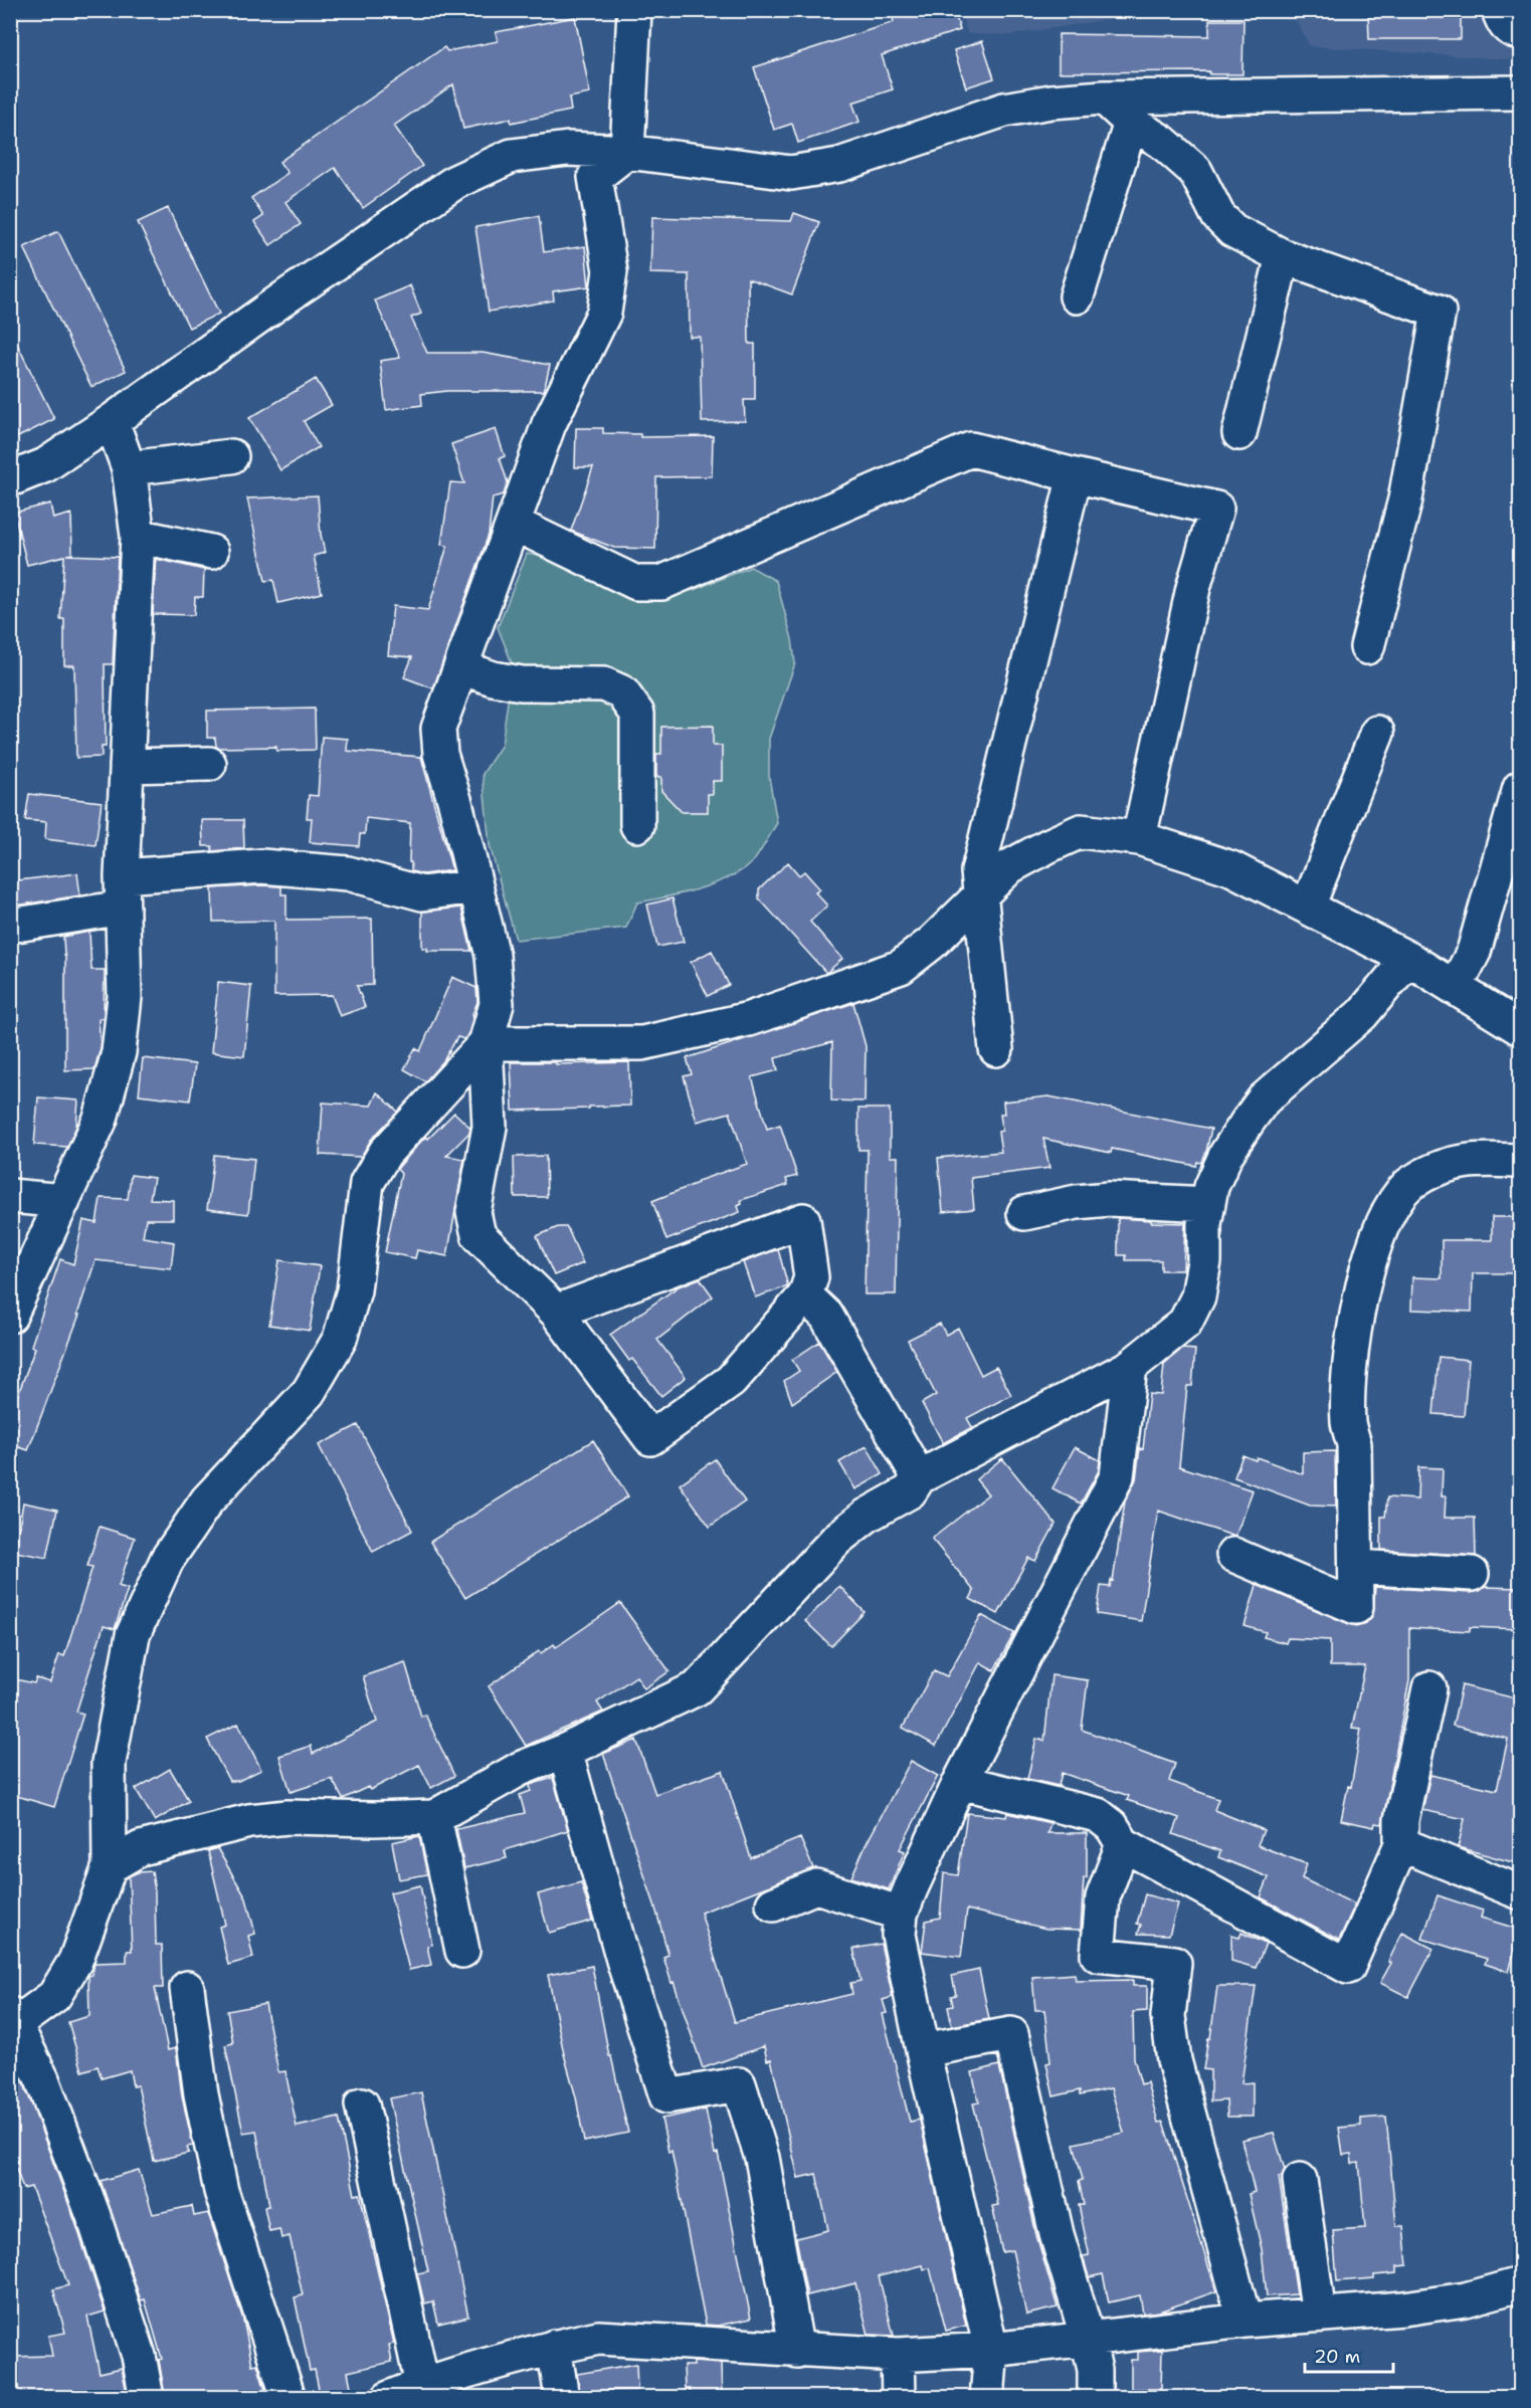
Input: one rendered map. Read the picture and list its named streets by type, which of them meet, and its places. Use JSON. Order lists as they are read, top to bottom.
{
  "scale_bar": "20 m"
}
